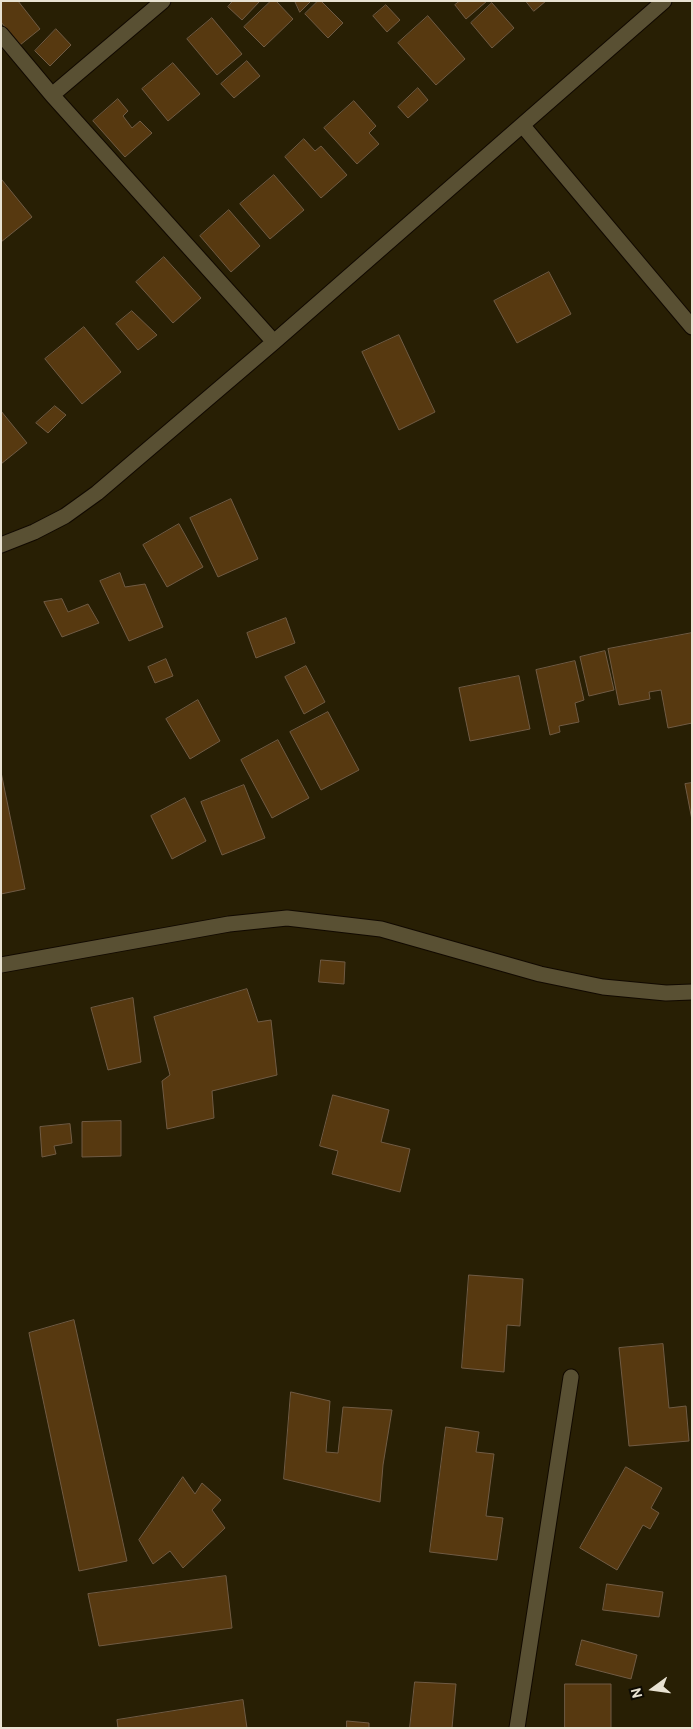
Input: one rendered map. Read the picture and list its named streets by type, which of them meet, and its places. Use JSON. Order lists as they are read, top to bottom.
{
  "north": "left"
}
